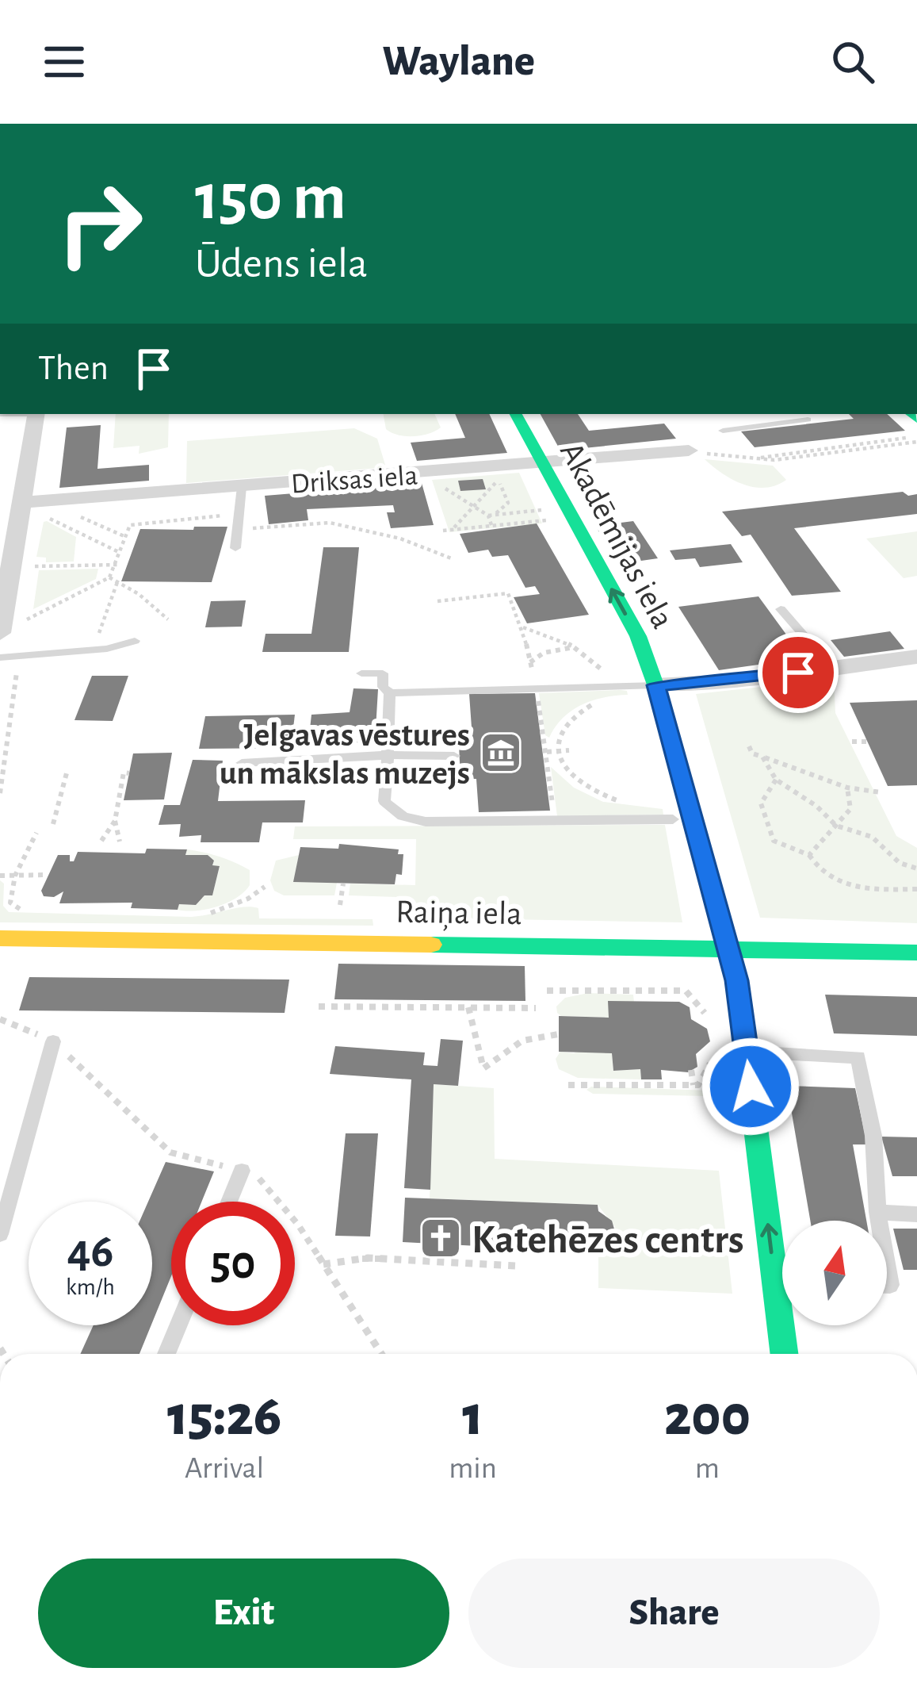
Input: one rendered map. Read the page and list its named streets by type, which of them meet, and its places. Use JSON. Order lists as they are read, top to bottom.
{
  "streets": {
    "main road": ["Akadēmijas iela", "Raiņa iela"],
    "street": ["Driksas iela"]
  },
  "crossings": [
    ["Driksas iela", "Akadēmijas iela"],
    ["Akadēmijas iela", "Raiņa iela"]
  ],
  "one_way": ["Akadēmijas iela"],
  "places": {
    "museum": ["Jelgavas vēstures un mākslas muzejs"],
    "church": ["Katehēzes centrs"]
  },
  "north": "top",
  "page": {
    "header": "Waylane",
    "turn": ["150 m", "Ūdens iela"],
    "then": "Then",
    "speed": "46 km/h",
    "limit": "50",
    "eta": [
      "15:26",
      "Arrival",
      "1",
      "min",
      "200",
      "m"
    ],
    "buttons": ["Exit", "Share"]
  }
}
